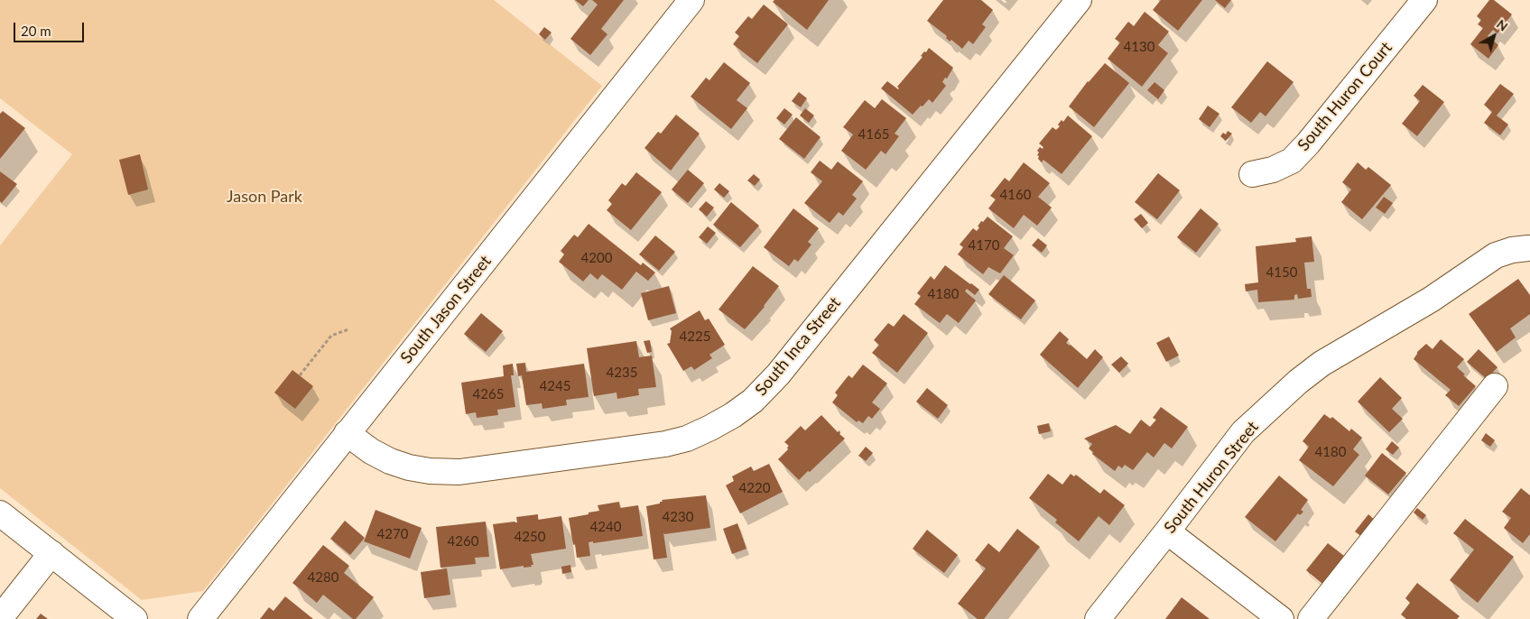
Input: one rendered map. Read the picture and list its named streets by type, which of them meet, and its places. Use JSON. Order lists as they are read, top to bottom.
{
  "streets": {
    "street": [
      "South Huron Court",
      "South Jason Street",
      "South Inca Street",
      "South Huron Street"
    ]
  },
  "crossings": [
    ["South Jason Street", "South Inca Street"]
  ],
  "parks": ["Jason Park"],
  "house_numbers": [
    "4130",
    "4165",
    "4160",
    "4170",
    "4200",
    "4150",
    "4180",
    "4225",
    "4235",
    "4245",
    "4265",
    "4180",
    "4220",
    "4230",
    "4240",
    "4270",
    "4250",
    "4260",
    "4280"
  ],
  "scale_bar": "20 m",
  "north": "top right"
}
